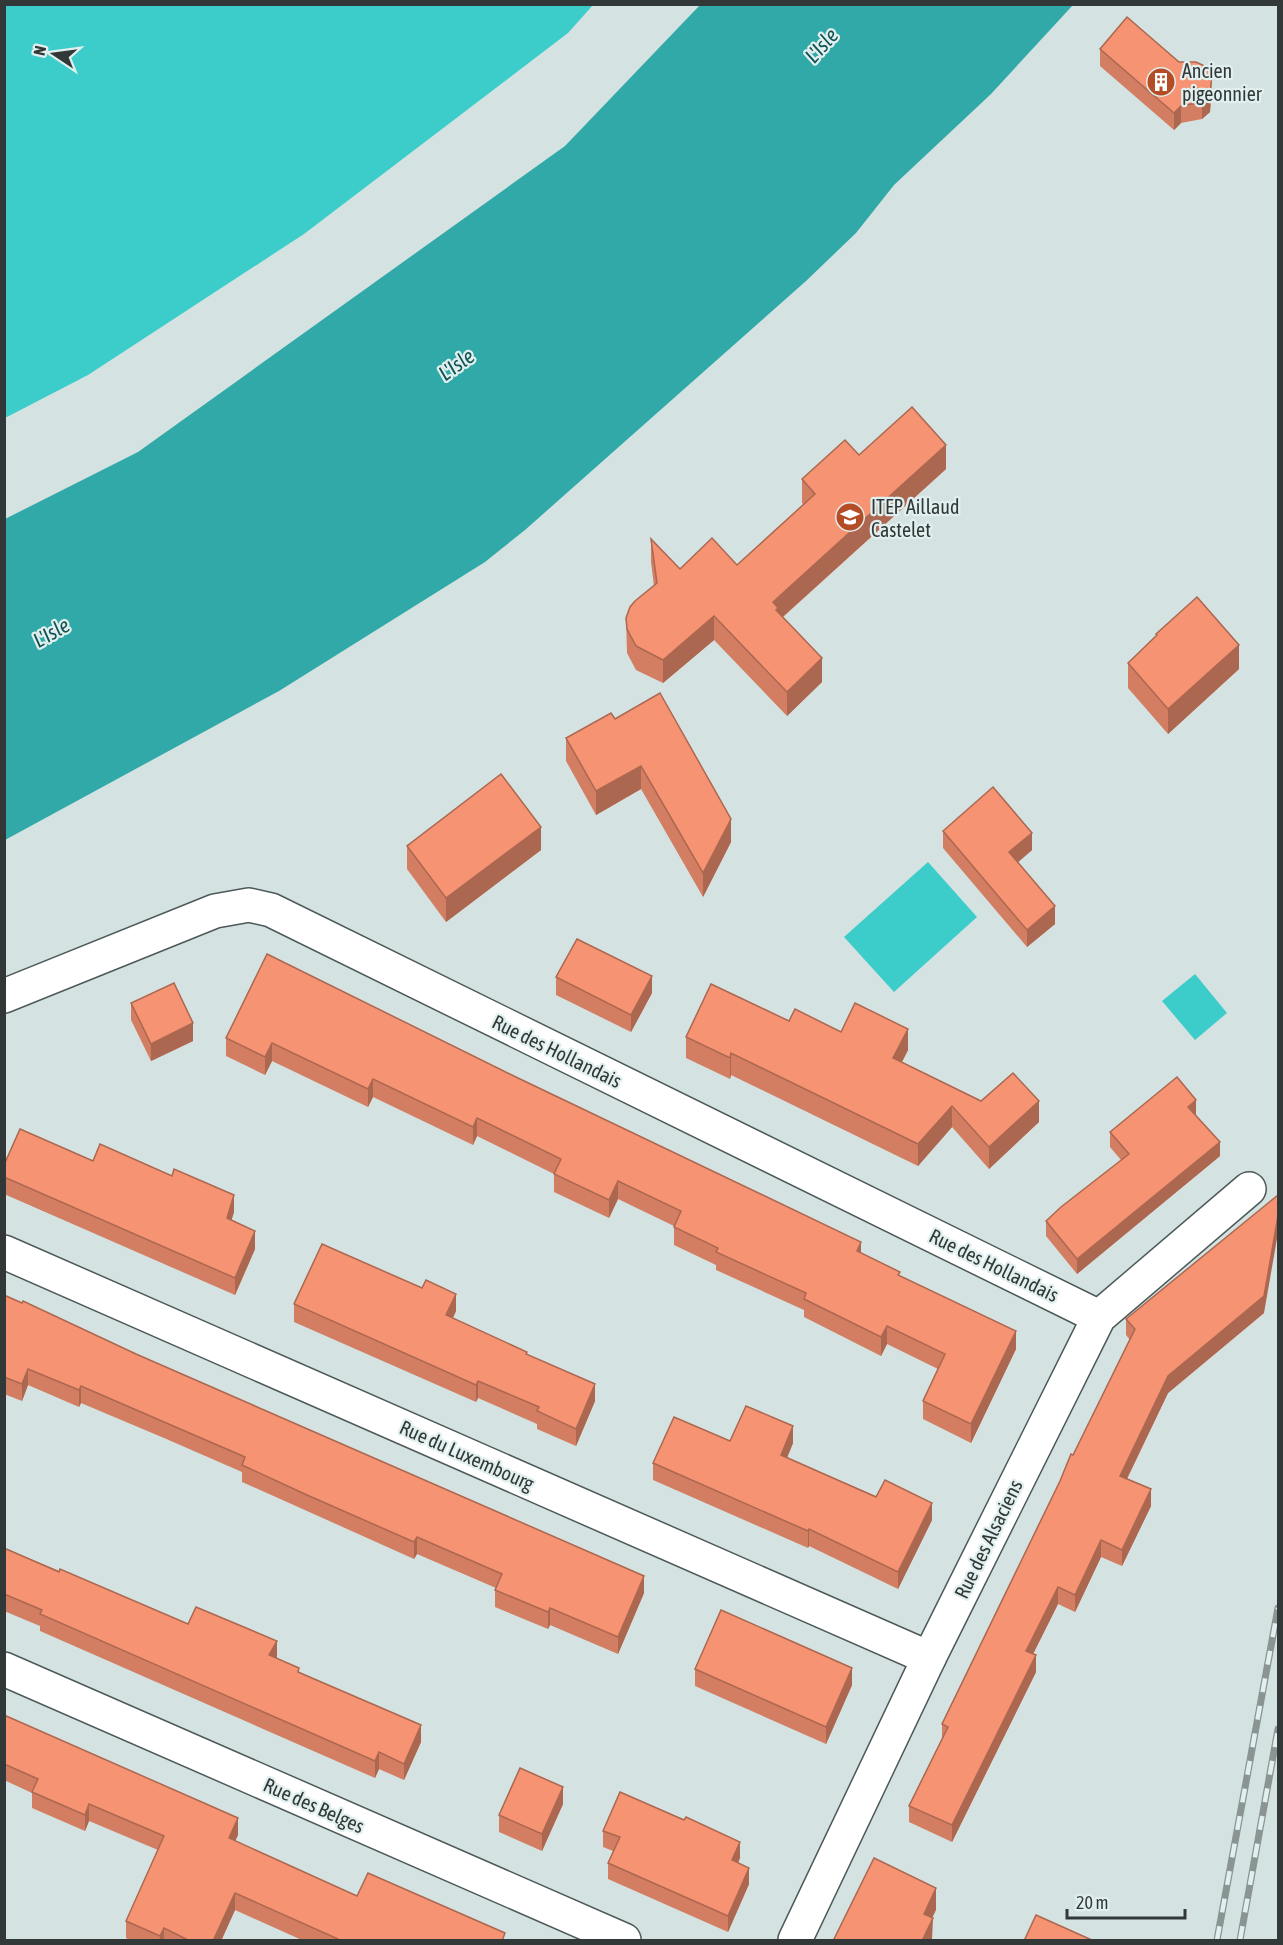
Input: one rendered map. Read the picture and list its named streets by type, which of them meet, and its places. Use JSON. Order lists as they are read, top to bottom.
{
  "streets": {
    "street": [
      "Rue des Hollandais",
      "Rue du Luxembourg",
      "Rue des Alsaciens",
      "Rue des Belges"
    ]
  },
  "crossings": [
    ["Rue des Hollandais", "Rue des Alsaciens"],
    ["Rue du Luxembourg", "Rue des Alsaciens"]
  ],
  "water": ["L'Isle"],
  "places": {
    "building": ["Ancien pigeonnier"],
    "school or university": ["ITEP Aillaud Castelet"]
  },
  "scale_bar": "20 m",
  "north": "left"
}
